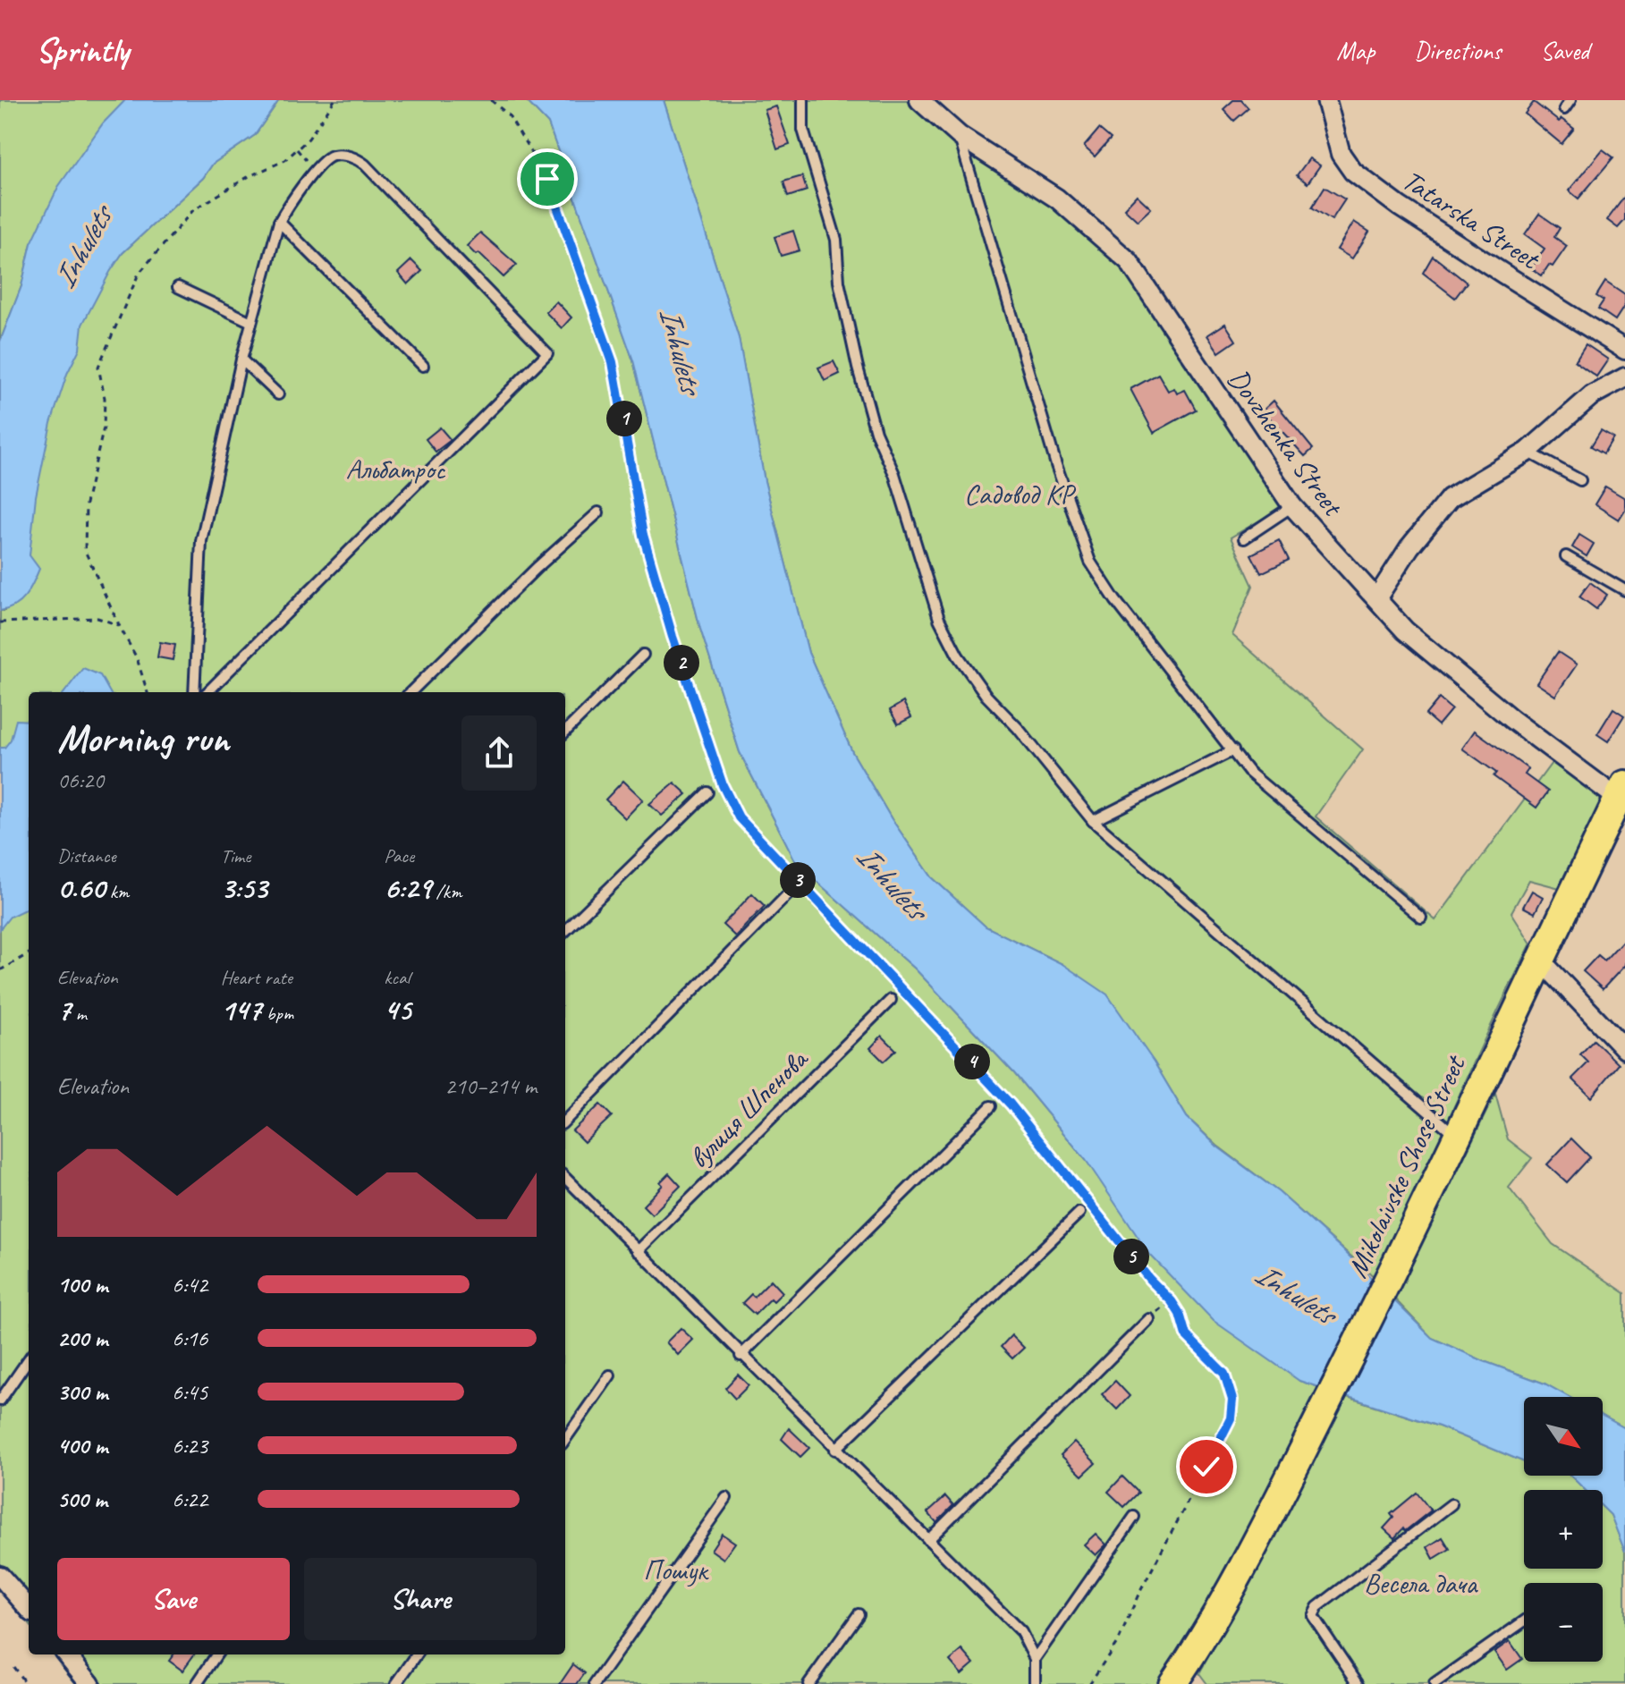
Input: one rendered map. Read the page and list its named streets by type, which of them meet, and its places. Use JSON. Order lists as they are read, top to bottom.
{
  "streets": {
    "main road": ["Mikolaivske Shose Street"],
    "street": ["Tatarska Street", "Dovzhenka Street"],
    "lane": ["вулиця Шпенова"]
  },
  "crossings": [
    ["Dovzhenka Street", "Mikolaivske Shose Street"]
  ],
  "water": ["Inhulets"],
  "parks": [
    "Альбатрос",
    "Садовод КР",
    "Пошук",
    "Весела дача"
  ],
  "north": "bottom right",
  "page": {
    "header": "Sprintly",
    "nav": ["Map", "Directions", "Saved"],
    "pins": [
      "1",
      "2",
      "3",
      "4",
      "5"
    ],
    "heading": ["Morning run", "06:20"],
    "stats": [
      ["Distance", "0.60 km"],
      ["Time", "3:53"],
      ["Pace", "6:29 /km"],
      ["Elevation", "7 m"],
      ["Heart rate", "147 bpm"],
      ["kcal", "45"]
    ],
    "chart": ["Elevation", "210–214 m"],
    "list": [
      {
        "name": "100 m",
        "note": "6:42"
      },
      {
        "name": "200 m",
        "note": "6:16"
      },
      {
        "name": "300 m",
        "note": "6:45"
      },
      {
        "name": "400 m",
        "note": "6:23"
      },
      {
        "name": "500 m",
        "note": "6:22"
      }
    ],
    "map_buttons": ["+", "−"],
    "buttons": ["Save", "Share"]
  }
}
